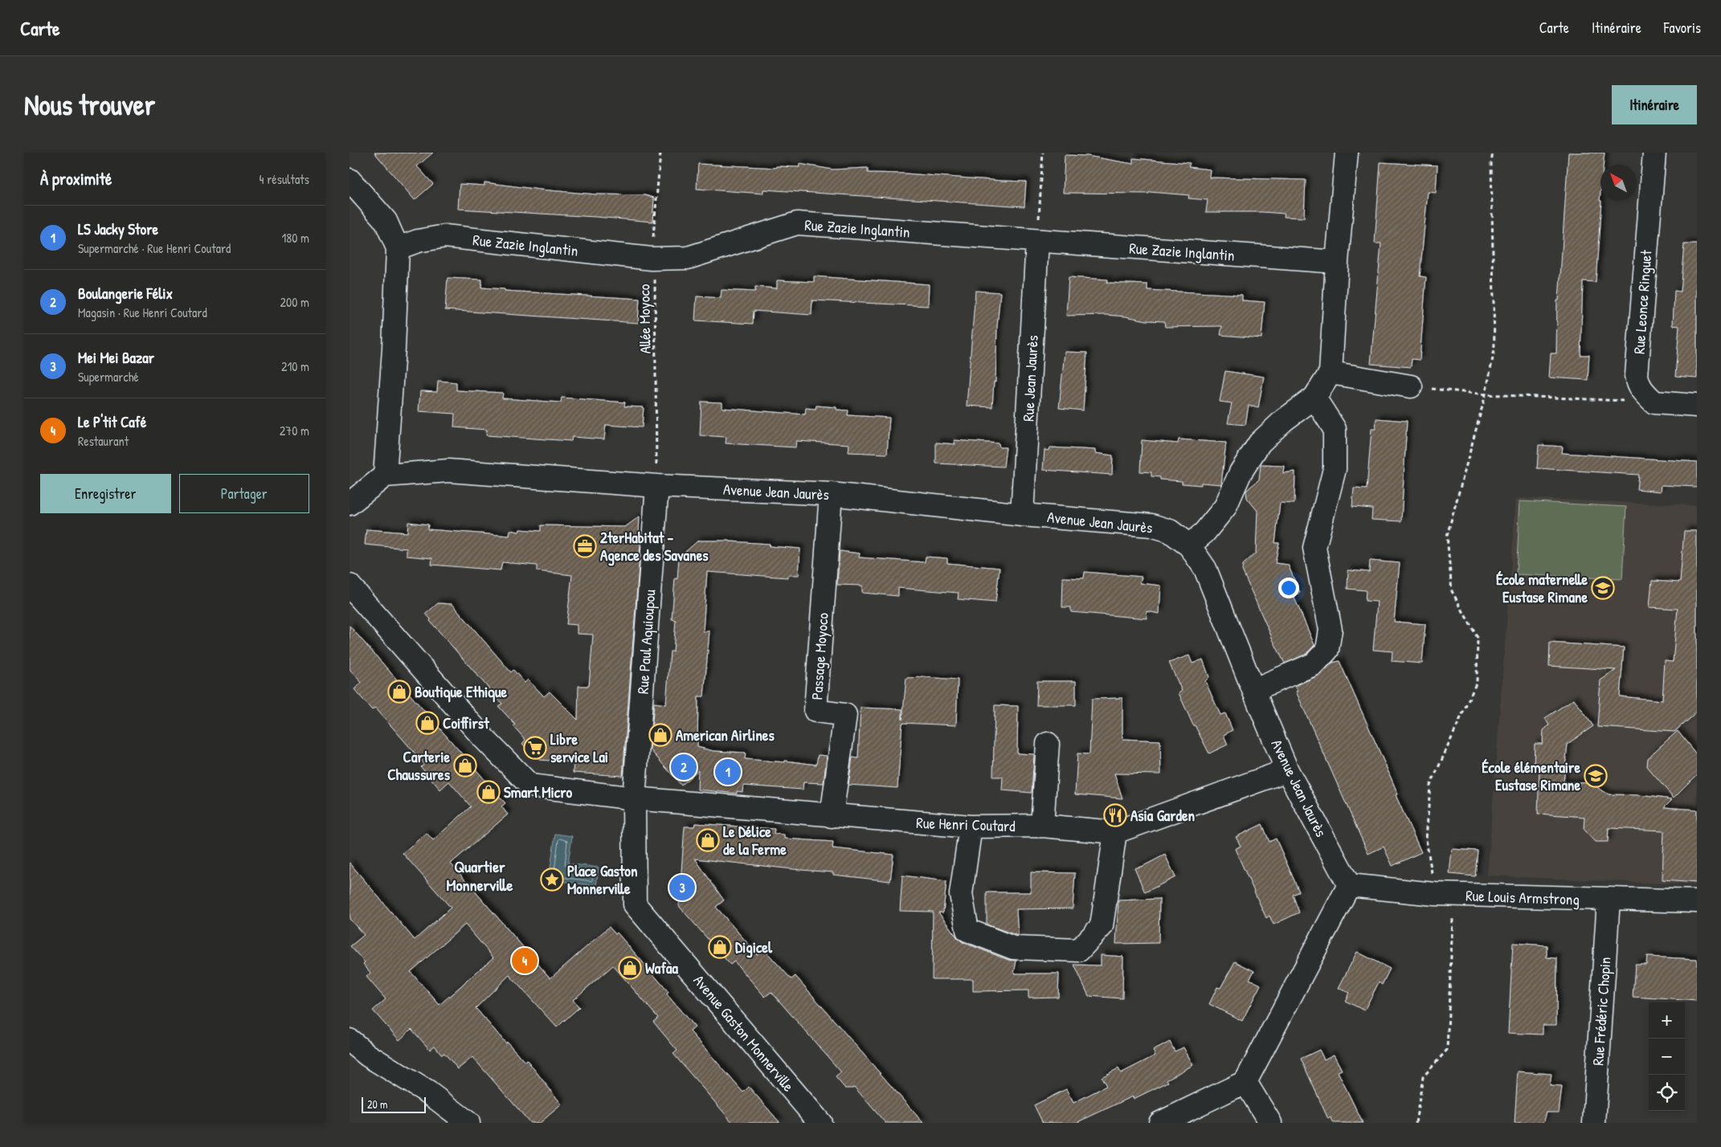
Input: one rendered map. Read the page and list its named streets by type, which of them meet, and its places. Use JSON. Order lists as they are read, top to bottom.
{
  "streets": {
    "street": [
      "Rue Zazie Inglantin",
      "Rue Leonce Ringuet",
      "Rue Jean Jaurès",
      "Avenue Jean Jaurès",
      "Rue Paul Aquioupou",
      "Passage Moyoco",
      "Rue Henri Coutard",
      "Rue Louis Armstrong",
      "Rue Frédéric Chopin",
      "Avenue Gaston Monnerville"
    ],
    "path": ["Allée Moyoco"]
  },
  "crossings": [
    ["Rue Zazie Inglantin", "Allée Moyoco"],
    ["Rue Zazie Inglantin", "Rue Jean Jaurès"],
    ["Allée Moyoco", "Avenue Jean Jaurès"],
    ["Allée Moyoco", "Rue Paul Aquioupou"],
    ["Rue Jean Jaurès", "Avenue Jean Jaurès"],
    ["Avenue Jean Jaurès", "Rue Paul Aquioupou"],
    ["Avenue Jean Jaurès", "Passage Moyoco"],
    ["Avenue Jean Jaurès", "Rue Henri Coutard"],
    ["Avenue Jean Jaurès", "Rue Louis Armstrong"],
    ["Rue Paul Aquioupou", "Rue Henri Coutard"],
    ["Rue Paul Aquioupou", "Avenue Gaston Monnerville"],
    ["Passage Moyoco", "Rue Henri Coutard"],
    ["Rue Henri Coutard", "Avenue Gaston Monnerville"],
    ["Rue Louis Armstrong", "Rue Frédéric Chopin"]
  ],
  "districts": ["Quartier Monnerville"],
  "places": {
    "office": ["2terHabitat - Agence des Savanes"],
    "school or university": ["École maternelle Eustase Rimane", "École élémentaire Eustase Rimane"],
    "shop": [
      "Boutique Ethique",
      "Coiffirst",
      "American Airlines",
      "Carterie Chaussures",
      "Smart Micro",
      "Le Délice de la Ferme",
      "Digicel",
      "Wafaa"
    ],
    "supermarket": ["Libre service Lai"],
    "restaurant": ["Asia Garden"],
    "place": ["Place Gaston Monnerville"]
  },
  "scale_bar": "20 m",
  "north": "top left",
  "page": {
    "header": "Carte",
    "nav": ["Carte", "Itinéraire", "Favoris"],
    "buttons": [
      "Itinéraire",
      ["Enregistrer", "Partager"]
    ],
    "title": "Nous trouver",
    "heading": ["À proximité", "4 résultats"],
    "list": [
      {
        "mark": "1",
        "name": "LS Jacky Store",
        "note": "Supermarché · Rue Henri Coutard",
        "value": "180 m"
      },
      {
        "mark": "2",
        "name": "Boulangerie Félix",
        "note": "Magasin · Rue Henri Coutard",
        "value": "200 m"
      },
      {
        "mark": "3",
        "name": "Mei Mei Bazar",
        "note": "Supermarché",
        "value": "210 m"
      },
      {
        "mark": "4",
        "name": "Le P'tit Café",
        "note": "Restaurant",
        "value": "270 m"
      }
    ],
    "pins": [
      "2",
      "1",
      "3",
      "4"
    ],
    "map_buttons": ["+", "−"],
    "scale": "20 m"
  }
}
